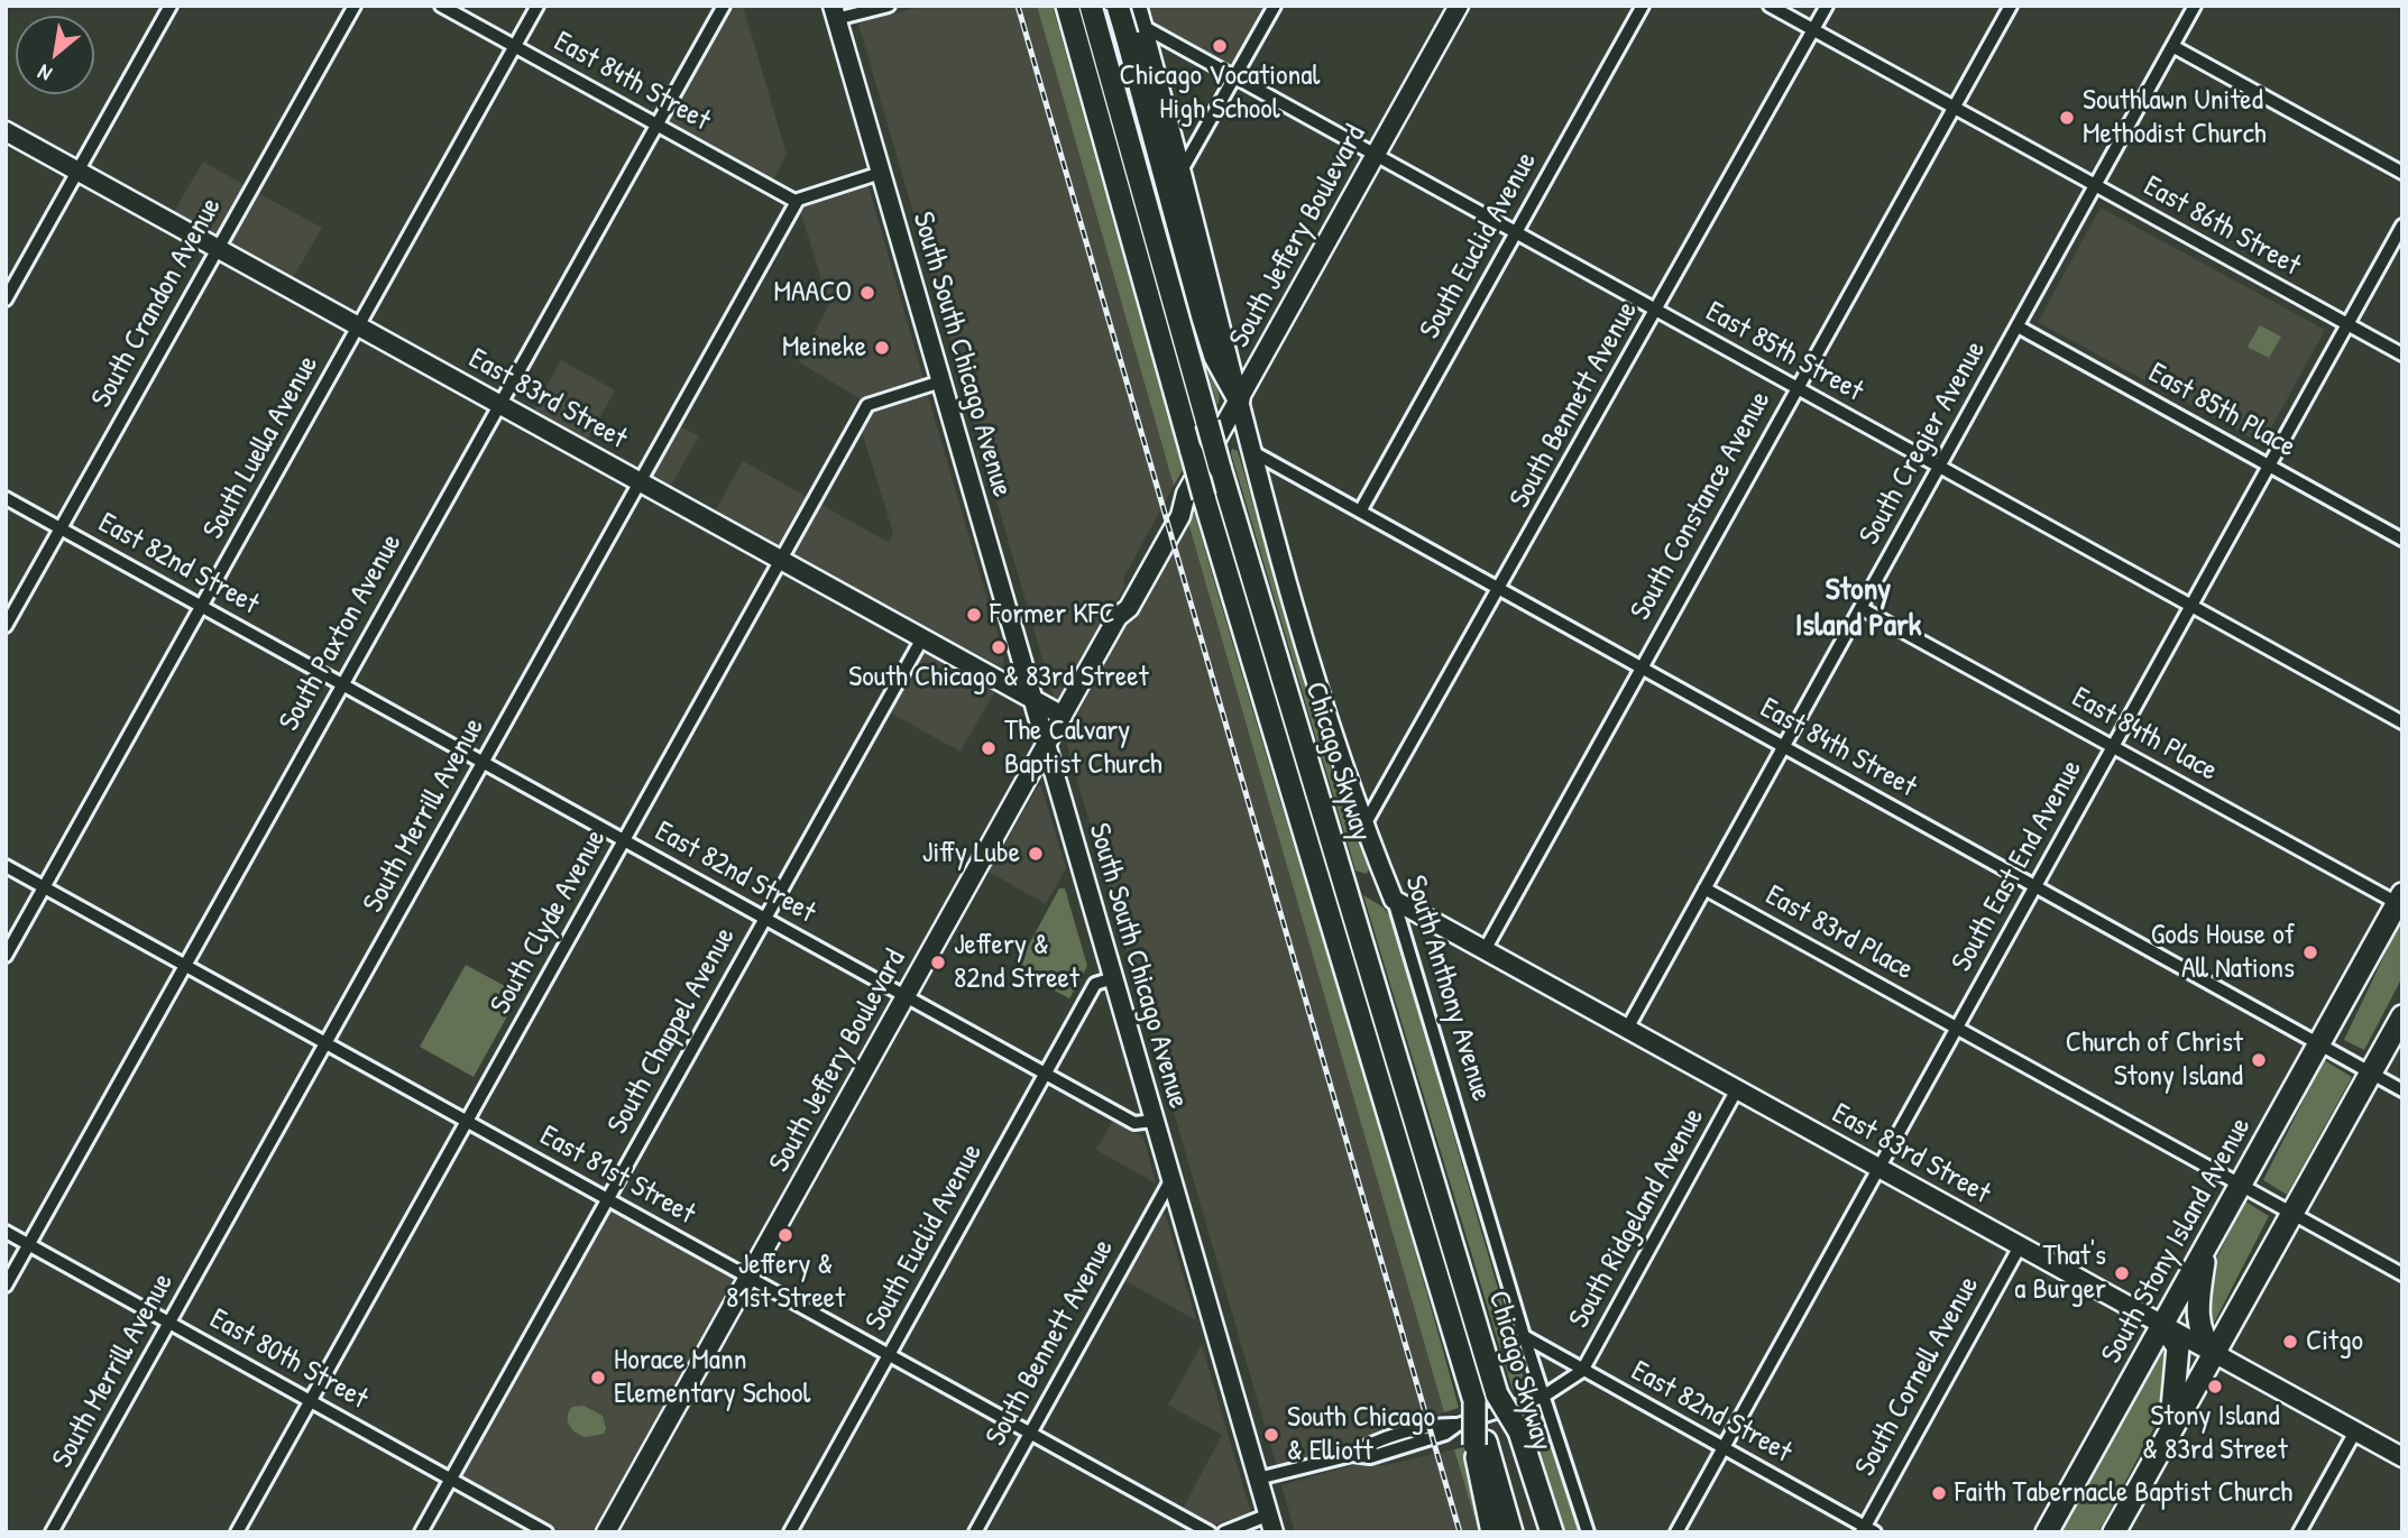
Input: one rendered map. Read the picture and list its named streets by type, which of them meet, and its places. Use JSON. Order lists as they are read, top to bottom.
{
  "streets": {
    "highway": ["Chicago Skyway", "South Stony Island Avenue"],
    "main road": [
      "South Jeffery Boulevard",
      "South South Chicago Avenue",
      "East 83rd Street",
      "South Anthony Avenue"
    ],
    "street": [
      "East 84th Street",
      "East 86th Street",
      "South Euclid Avenue",
      "South Crandon Avenue",
      "East 85th Street",
      "South Bennett Avenue",
      "East 85th Place",
      "South Cregier Avenue",
      "South Luella Avenue",
      "South Constance Avenue",
      "East 82nd Street",
      "South Paxton Avenue",
      "East 84th Place",
      "South Merrill Avenue",
      "South East End Avenue",
      "South Clyde Avenue",
      "East 83rd Place",
      "South Chappel Avenue",
      "East 81st Street",
      "South Ridgeland Avenue",
      "East 80th Street",
      "South Cornell Avenue"
    ]
  },
  "crossings": [
    ["East 84th Street", "South Euclid Avenue"],
    ["East 84th Street", "South Bennett Avenue"],
    ["East 84th Street", "South Cregier Avenue"],
    ["East 84th Street", "South Luella Avenue"],
    ["East 84th Street", "South Constance Avenue"],
    ["East 84th Street", "South Paxton Avenue"],
    ["East 84th Street", "South Merrill Avenue"],
    ["East 84th Street", "South East End Avenue"],
    ["East 84th Street", "South Anthony Avenue"],
    ["East 84th Street", "South Stony Island Avenue"],
    ["East 86th Street", "South Bennett Avenue"],
    ["East 86th Street", "South Cregier Avenue"],
    ["East 86th Street", "South Constance Avenue"],
    ["East 86th Street", "South East End Avenue"],
    ["South Jeffery Boulevard", "East 85th Street"],
    ["South Jeffery Boulevard", "South South Chicago Avenue"],
    ["South Jeffery Boulevard", "East 83rd Street"],
    ["South Jeffery Boulevard", "East 82nd Street"],
    ["South Jeffery Boulevard", "Chicago Skyway"],
    ["South Jeffery Boulevard", "South Anthony Avenue"],
    ["South Jeffery Boulevard", "East 81st Street"],
    ["South Euclid Avenue", "East 85th Street"],
    ["South Euclid Avenue", "South South Chicago Avenue"],
    ["South Euclid Avenue", "East 82nd Street"],
    ["South Euclid Avenue", "East 81st Street"],
    ["South Crandon Avenue", "East 83rd Street"],
    ["South Crandon Avenue", "East 82nd Street"],
    ["East 85th Street", "South Bennett Avenue"],
    ["East 85th Street", "South Cregier Avenue"],
    ["East 85th Street", "South Constance Avenue"],
    ["East 85th Street", "Chicago Skyway"],
    ["East 85th Street", "South East End Avenue"],
    ["East 85th Street", "South Anthony Avenue"],
    ["South South Chicago Avenue", "East 83rd Street"],
    ["South South Chicago Avenue", "South Bennett Avenue"],
    ["South South Chicago Avenue", "East 82nd Street"],
    ["South South Chicago Avenue", "South Clyde Avenue"],
    ["East 83rd Street", "South Cregier Avenue"],
    ["East 83rd Street", "South Luella Avenue"],
    ["East 83rd Street", "South Constance Avenue"],
    ["East 83rd Street", "South Paxton Avenue"],
    ["East 83rd Street", "South Merrill Avenue"],
    ["East 83rd Street", "South East End Avenue"],
    ["East 83rd Street", "South Clyde Avenue"],
    ["East 83rd Street", "South Anthony Avenue"],
    ["East 83rd Street", "South Chappel Avenue"],
    ["East 83rd Street", "South Ridgeland Avenue"],
    ["East 83rd Street", "South Stony Island Avenue"],
    ["East 83rd Street", "South Cornell Avenue"],
    ["South Bennett Avenue", "South Anthony Avenue"],
    ["South Bennett Avenue", "East 81st Street"],
    ["East 85th Place", "South Cregier Avenue"],
    ["East 85th Place", "South East End Avenue"],
    ["South Cregier Avenue", "East 84th Place"],
    ["South Cregier Avenue", "East 83rd Place"],
    ["South Luella Avenue", "East 82nd Street"],
    ["South Luella Avenue", "East 81st Street"],
    ["East 82nd Street", "South Paxton Avenue"],
    ["East 82nd Street", "South Merrill Avenue"],
    ["East 82nd Street", "South East End Avenue"],
    ["East 82nd Street", "South Clyde Avenue"],
    ["East 82nd Street", "South Anthony Avenue"],
    ["East 82nd Street", "South Chappel Avenue"],
    ["East 82nd Street", "South Ridgeland Avenue"],
    ["East 82nd Street", "South Cornell Avenue"],
    ["South Paxton Avenue", "East 81st Street"],
    ["South Paxton Avenue", "East 80th Street"],
    ["East 84th Place", "South East End Avenue"],
    ["East 84th Place", "South Stony Island Avenue"],
    ["South Merrill Avenue", "East 81st Street"],
    ["South Merrill Avenue", "East 80th Street"],
    ["South East End Avenue", "East 83rd Place"],
    ["South Clyde Avenue", "East 81st Street"],
    ["South Clyde Avenue", "East 80th Street"],
    ["East 83rd Place", "South Stony Island Avenue"],
    ["South Chappel Avenue", "East 81st Street"],
    ["South Chappel Avenue", "East 80th Street"]
  ],
  "districts": ["Stony Island Park"],
  "places": [
    "Chicago Vocational High School",
    "Southlawn United Methodist Church",
    "MAACO",
    "Meineke",
    "Former KFC",
    "South Chicago & 83rd Street",
    "The Calvary Baptist Church",
    "Jiffy Lube",
    "Gods House of All Nations",
    "Jeffery & 82nd Street",
    "Church of Christ Stony Island",
    "Jeffery & 81st Street",
    "That's a Burger",
    "Citgo",
    "Horace Mann Elementary School",
    "Stony Island & 83rd Street",
    "South Chicago & Elliott",
    "Faith Tabernacle Baptist Church"
  ],
  "north": "bottom left"
}
